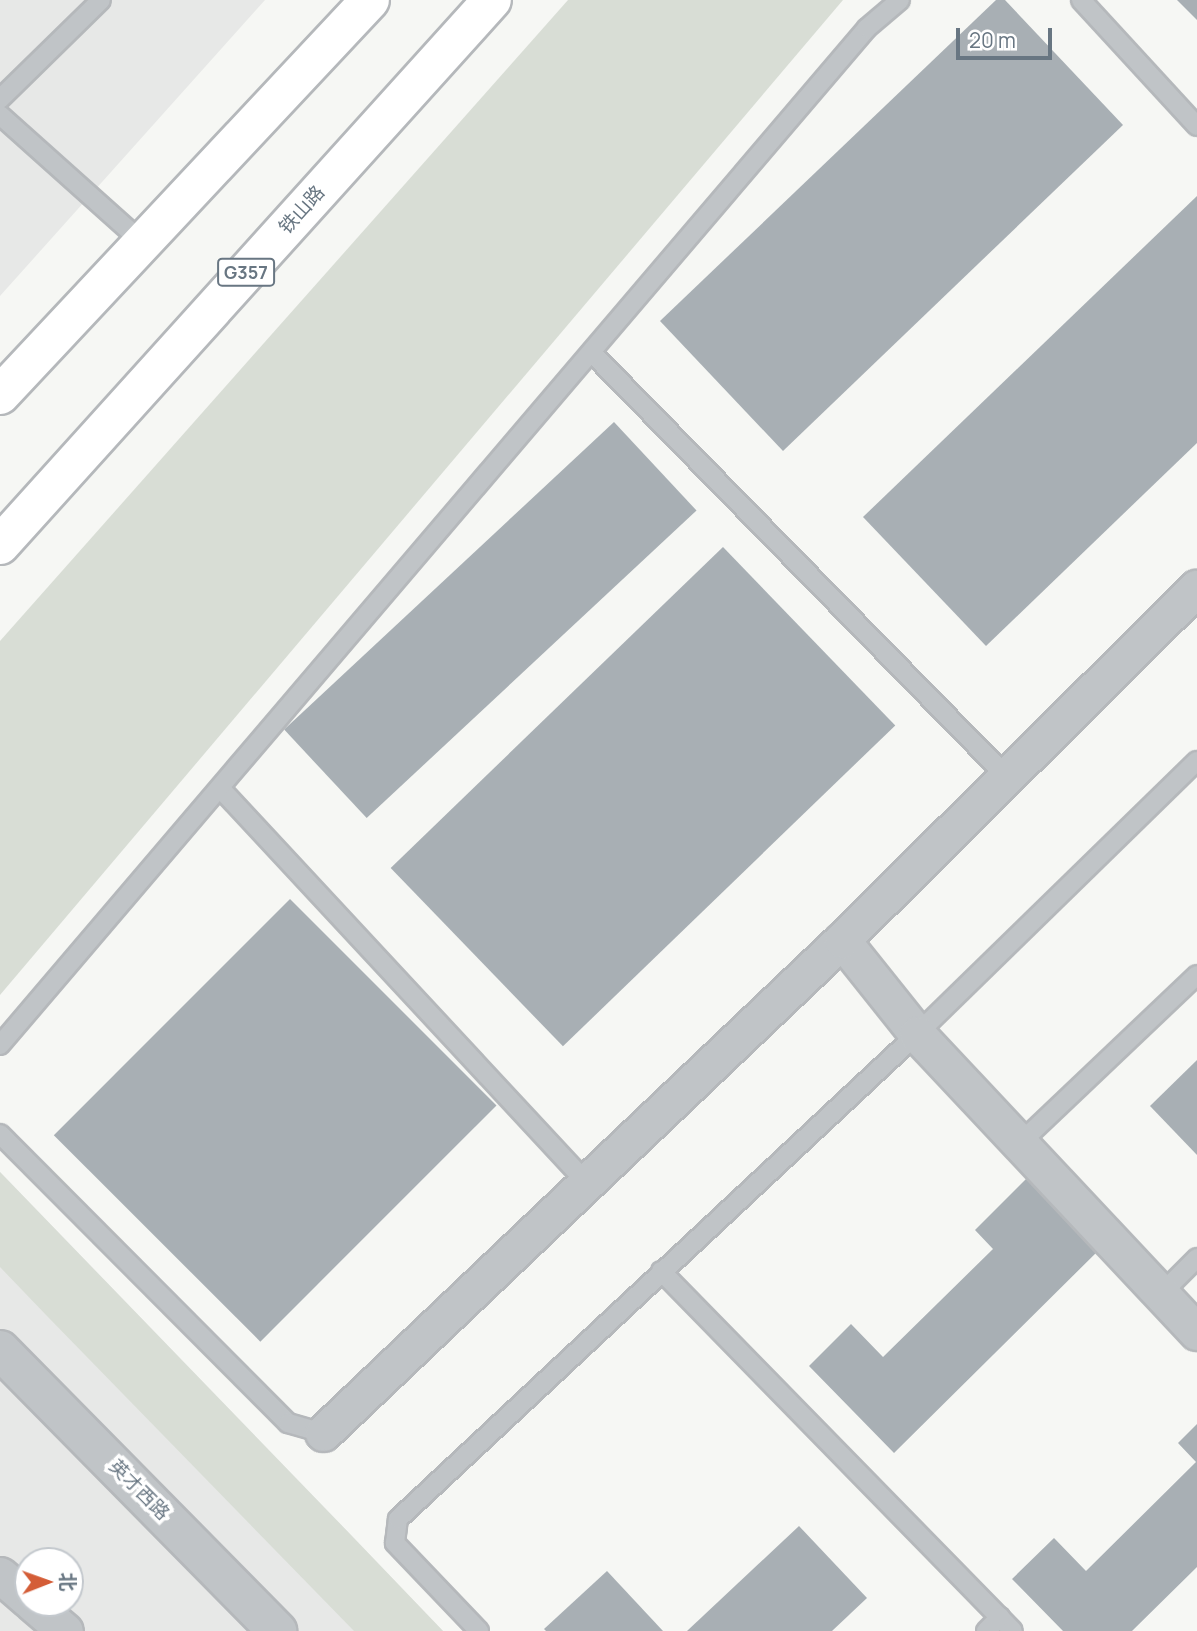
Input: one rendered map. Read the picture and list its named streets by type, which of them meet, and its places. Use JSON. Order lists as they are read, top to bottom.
{
  "streets": {
    "highway": ["铁山路", "G357"],
    "street": ["英才西路"]
  },
  "scale_bar": "20 m",
  "north": "right"
}
